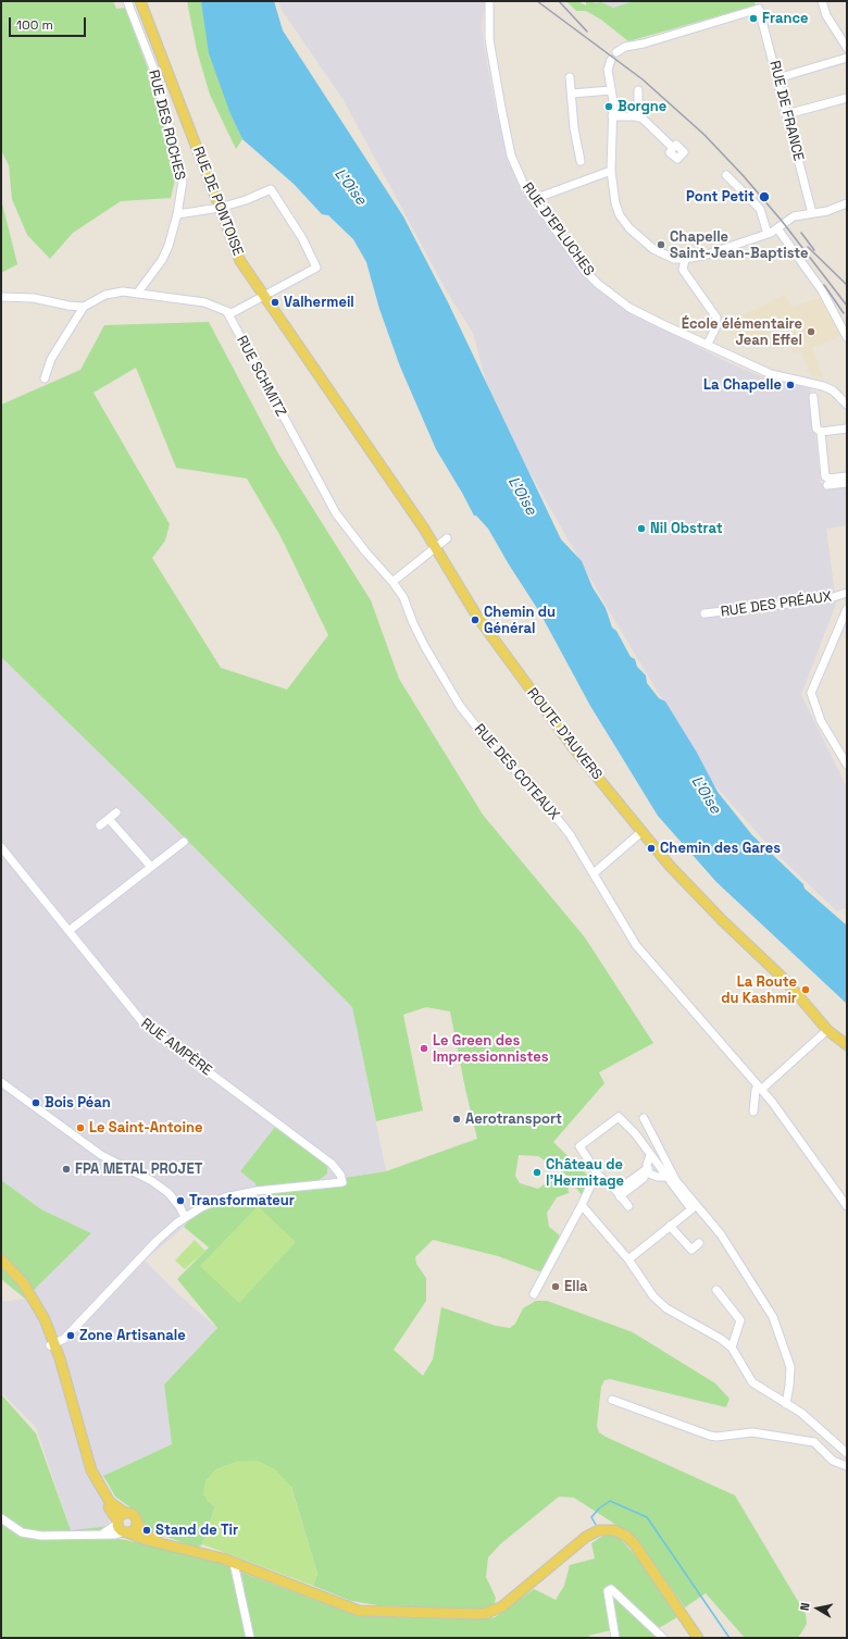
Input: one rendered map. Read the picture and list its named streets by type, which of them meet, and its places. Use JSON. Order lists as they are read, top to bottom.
{
  "streets": {
    "main road": ["RUE DE PONTOISE", "ROUTE D'AUVERS"],
    "street": [
      "RUE DE FRANCE",
      "RUE DES ROCHES",
      "RUE D'EPLUCHES",
      "RUE SCHMITZ",
      "RUE DES PRÉAUX",
      "RUE DES COTEAUX",
      "RUE AMPÈRE"
    ]
  },
  "crossings": [
    ["RUE DE PONTOISE", "ROUTE D'AUVERS"],
    ["RUE SCHMITZ", "RUE DES COTEAUX"]
  ],
  "water": ["L'Oise"],
  "places": [
    "France",
    "Borgne",
    "Pont Petit",
    "Chapelle Saint-Jean-Baptiste",
    "Valhermeil",
    "École élémentaire Jean Effel",
    "La Chapelle",
    "Nil Obstrat",
    "Chemin du Général",
    "Chemin des Gares",
    "La Route du Kashmir",
    "Le Green des Impressionnistes",
    "Bois Péan",
    "Aerotransport",
    "Le Saint-Antoine",
    "FPA METAL PROJET",
    "Château de l'Hermitage",
    "Transformateur",
    "Ella",
    "Zone Artisanale",
    "Stand de Tir"
  ],
  "scale_bar": "100 m",
  "north": "left"
}
